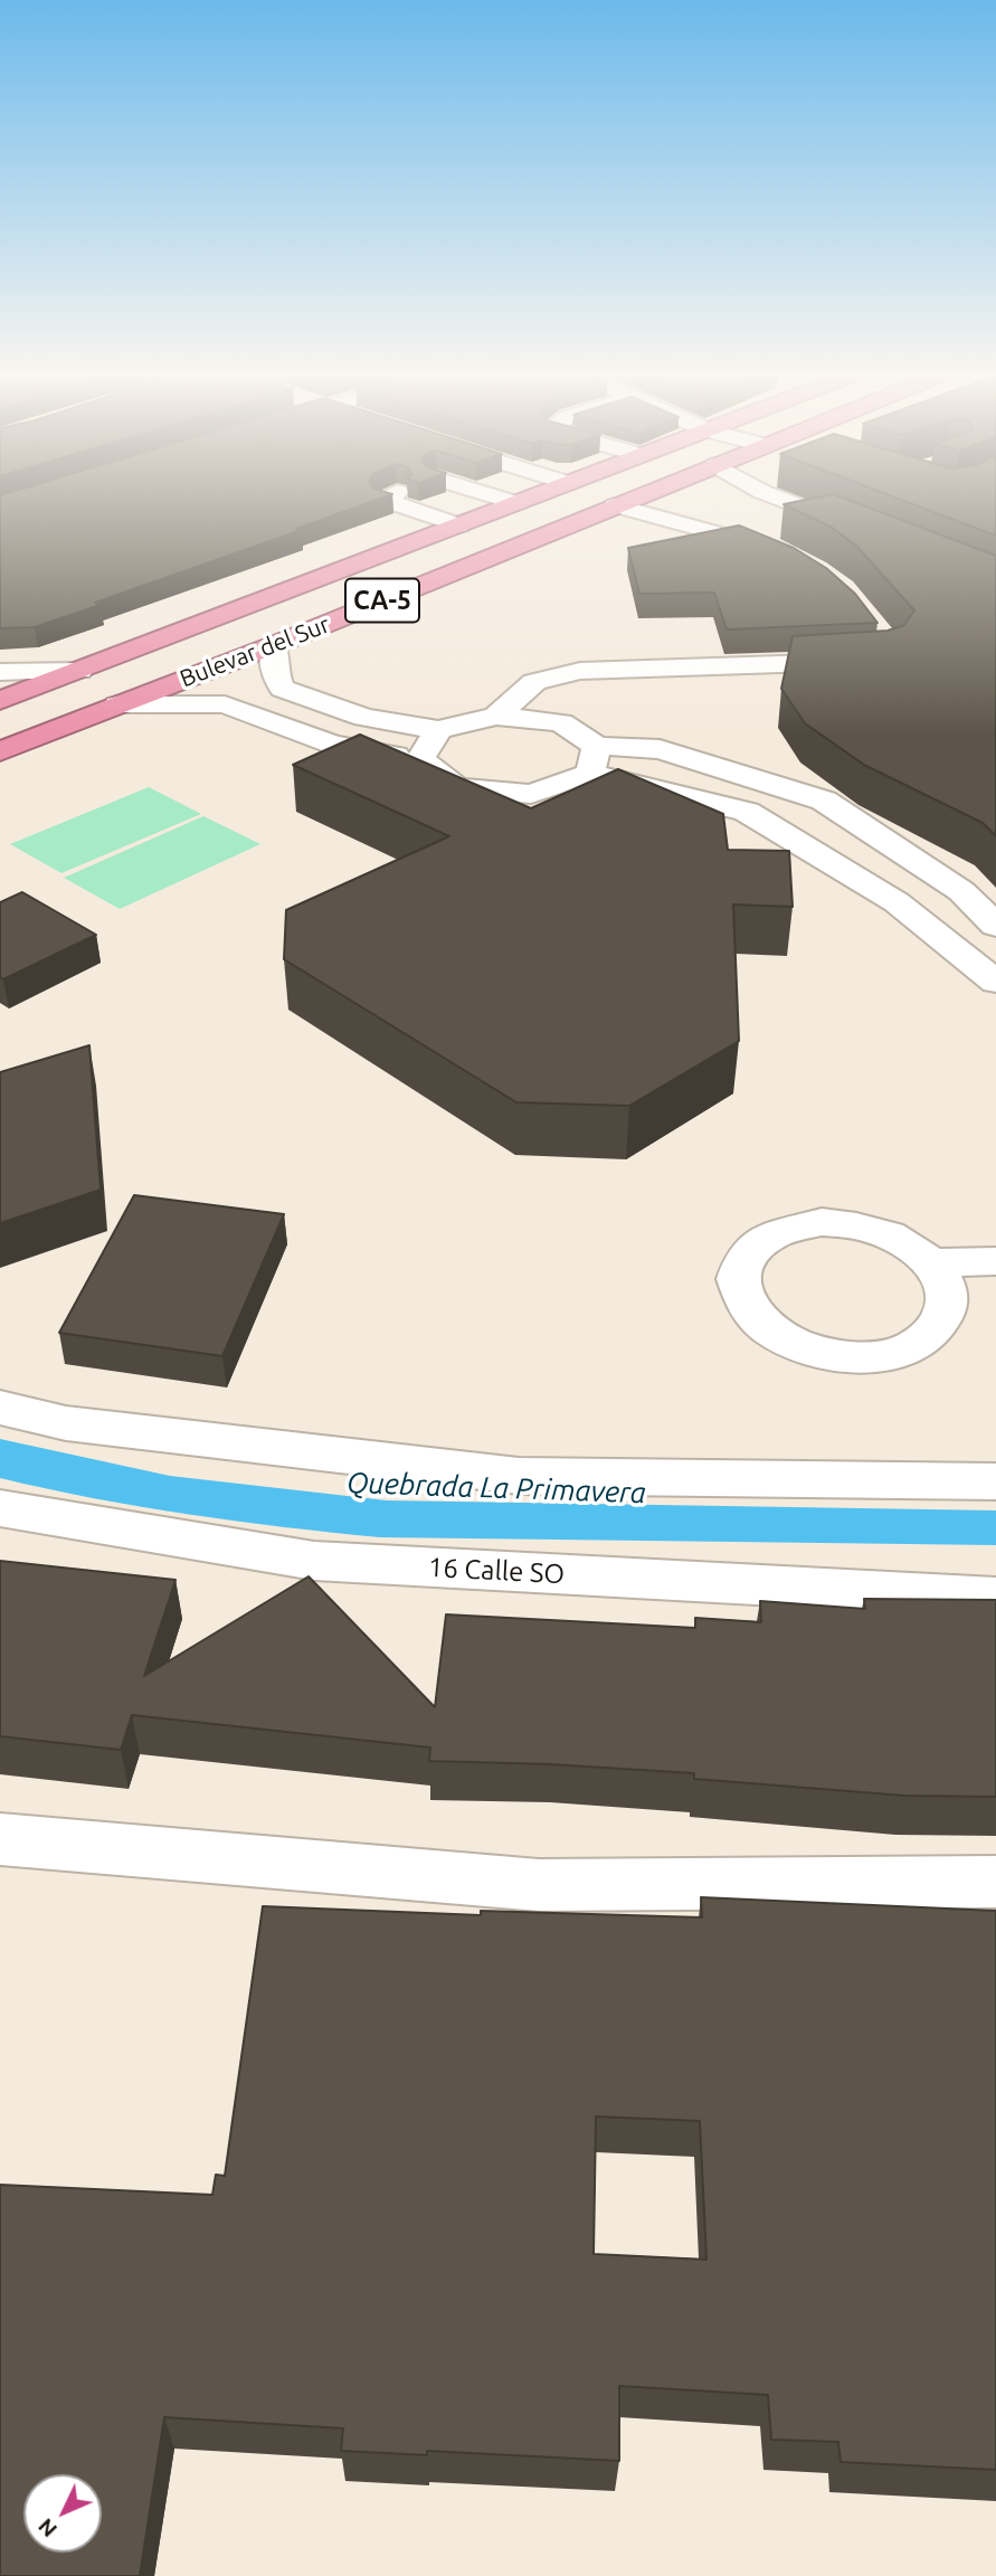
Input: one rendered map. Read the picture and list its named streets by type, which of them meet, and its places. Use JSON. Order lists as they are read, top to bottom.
{
  "streets": {
    "highway": ["CA-5", "Bulevar del Sur"],
    "street": ["16 Calle SO"]
  },
  "water": ["Quebrada La Primavera"],
  "north": "bottom left"
}
